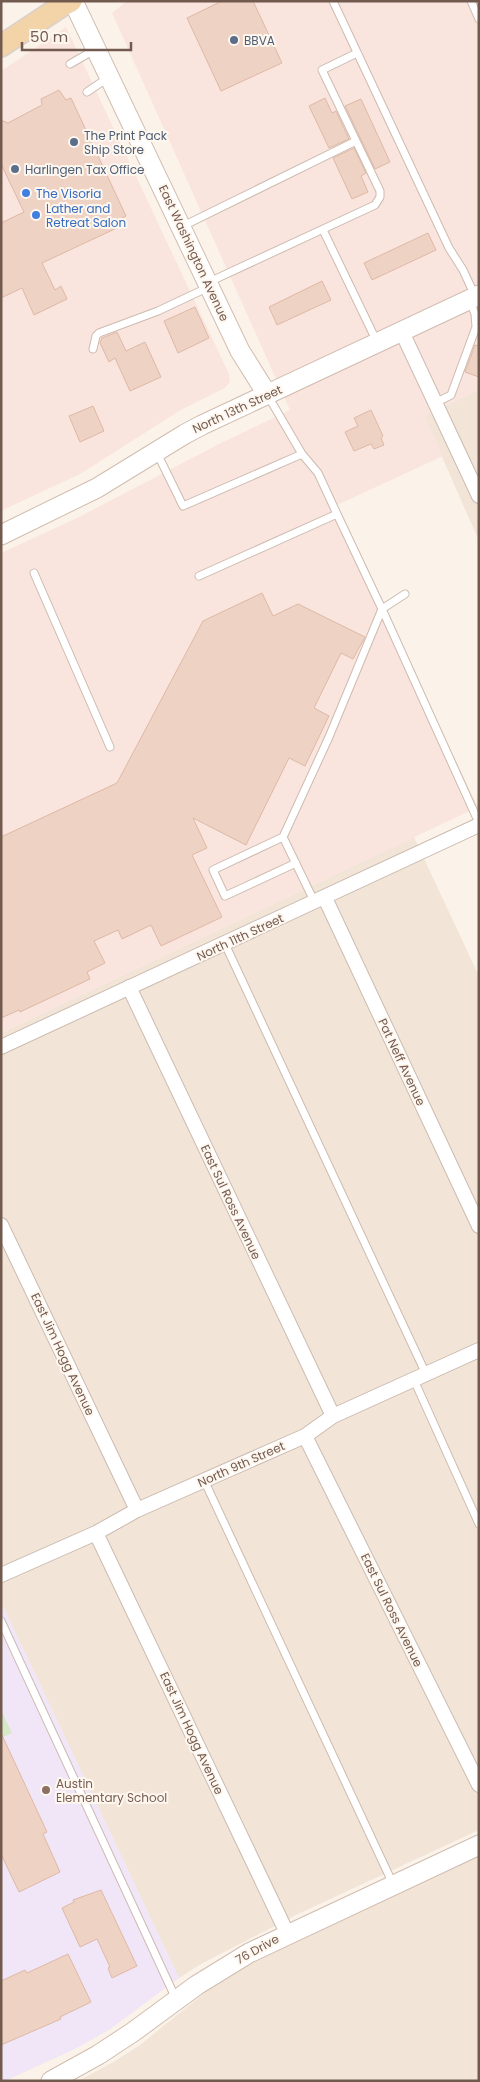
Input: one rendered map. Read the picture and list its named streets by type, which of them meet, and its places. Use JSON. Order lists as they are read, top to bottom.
{
  "streets": {
    "street": [
      "East Washington Avenue",
      "North 13th Street",
      "North 11th Street",
      "Pat Neff Avenue",
      "East Sul Ross Avenue",
      "East Jim Hogg Avenue",
      "North 9th Street",
      "76 Drive"
    ]
  },
  "crossings": [
    ["East Washington Avenue", "North 13th Street"],
    ["North 11th Street", "Pat Neff Avenue"],
    ["North 11th Street", "East Sul Ross Avenue"],
    ["East Sul Ross Avenue", "North 9th Street"],
    ["East Jim Hogg Avenue", "North 9th Street"],
    ["East Jim Hogg Avenue", "76 Drive"]
  ],
  "places": [
    "BBVA",
    "The Print Pack Ship Store",
    "Harlingen Tax Office",
    "The Visoria",
    "Lather and Retreat Salon",
    "Austin Elementary School"
  ],
  "scale_bar": "50 m"
}
